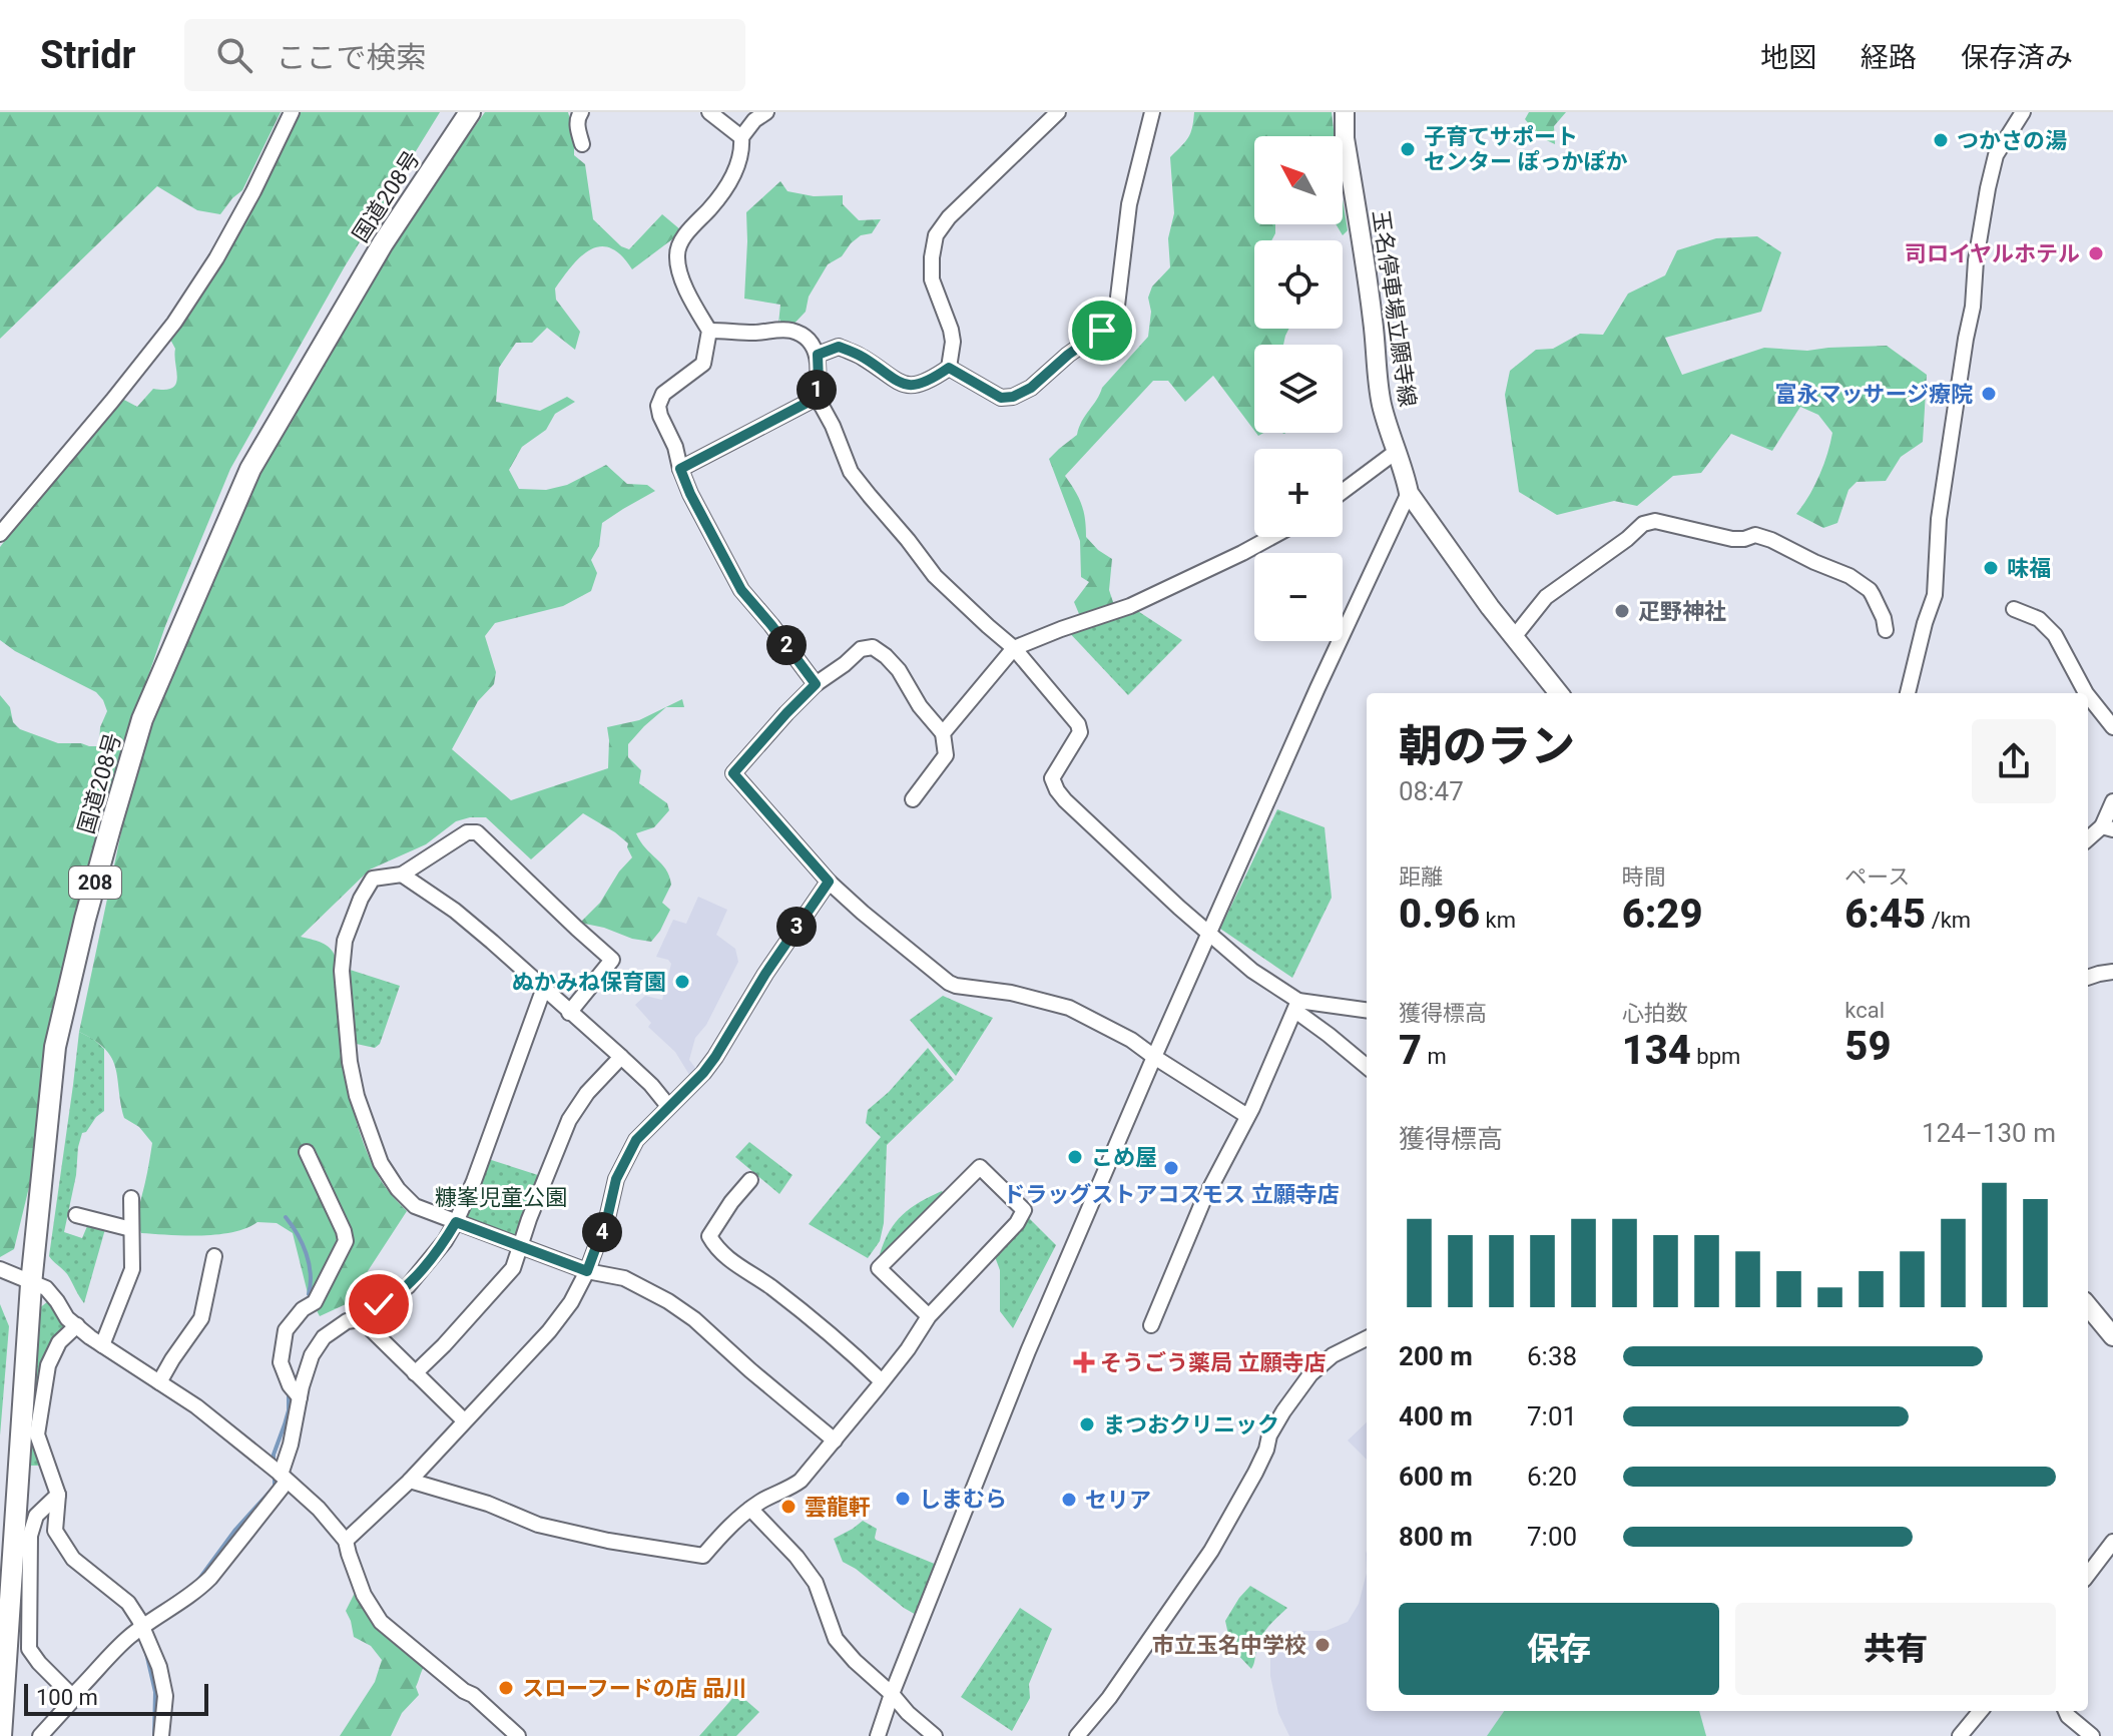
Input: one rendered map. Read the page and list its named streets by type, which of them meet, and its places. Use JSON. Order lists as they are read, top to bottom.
{
  "streets": {
    "highway": ["国道208号", "208"],
    "main road": ["玉名停車場立願寺線"]
  },
  "parks": ["糠峯児童公園"],
  "places": {
    "other": [
      "つかさの湯",
      "子育てサポート センター ぽっかぽか",
      "司ロイヤルホテル",
      "富永マッサージ療院",
      "味福",
      "疋野神社",
      "ぬかみね保育園",
      "こめ屋",
      "ドラッグストアコスモス 立願寺店",
      "まつおクリニック",
      "しまむら",
      "セリア",
      "雲龍軒",
      "市立玉名中学校",
      "スローフードの店 品川"
    ],
    "health": ["そうごう薬局 立願寺店"]
  },
  "scale_bar": "100 m",
  "north": "top left",
  "page": {
    "header": "Stridr",
    "search": "ここで検索",
    "nav": ["地図", "経路", "保存済み"],
    "map_buttons": ["+", "−"],
    "pins": [
      "1",
      "2",
      "3",
      "4"
    ],
    "heading": ["朝のラン", "08:47"],
    "stats": [
      ["距離", "0.96 km"],
      ["時間", "6:29"],
      ["ペース", "6:45 /km"],
      ["獲得標高", "7 m"],
      ["心拍数", "134 bpm"],
      ["kcal", "59"]
    ],
    "chart": ["獲得標高", "124–130 m"],
    "list": [
      {
        "name": "200 m",
        "note": "6:38"
      },
      {
        "name": "400 m",
        "note": "7:01"
      },
      {
        "name": "600 m",
        "note": "6:20"
      },
      {
        "name": "800 m",
        "note": "7:00"
      }
    ],
    "buttons": ["保存", "共有"],
    "scale": "100 m"
  }
}
